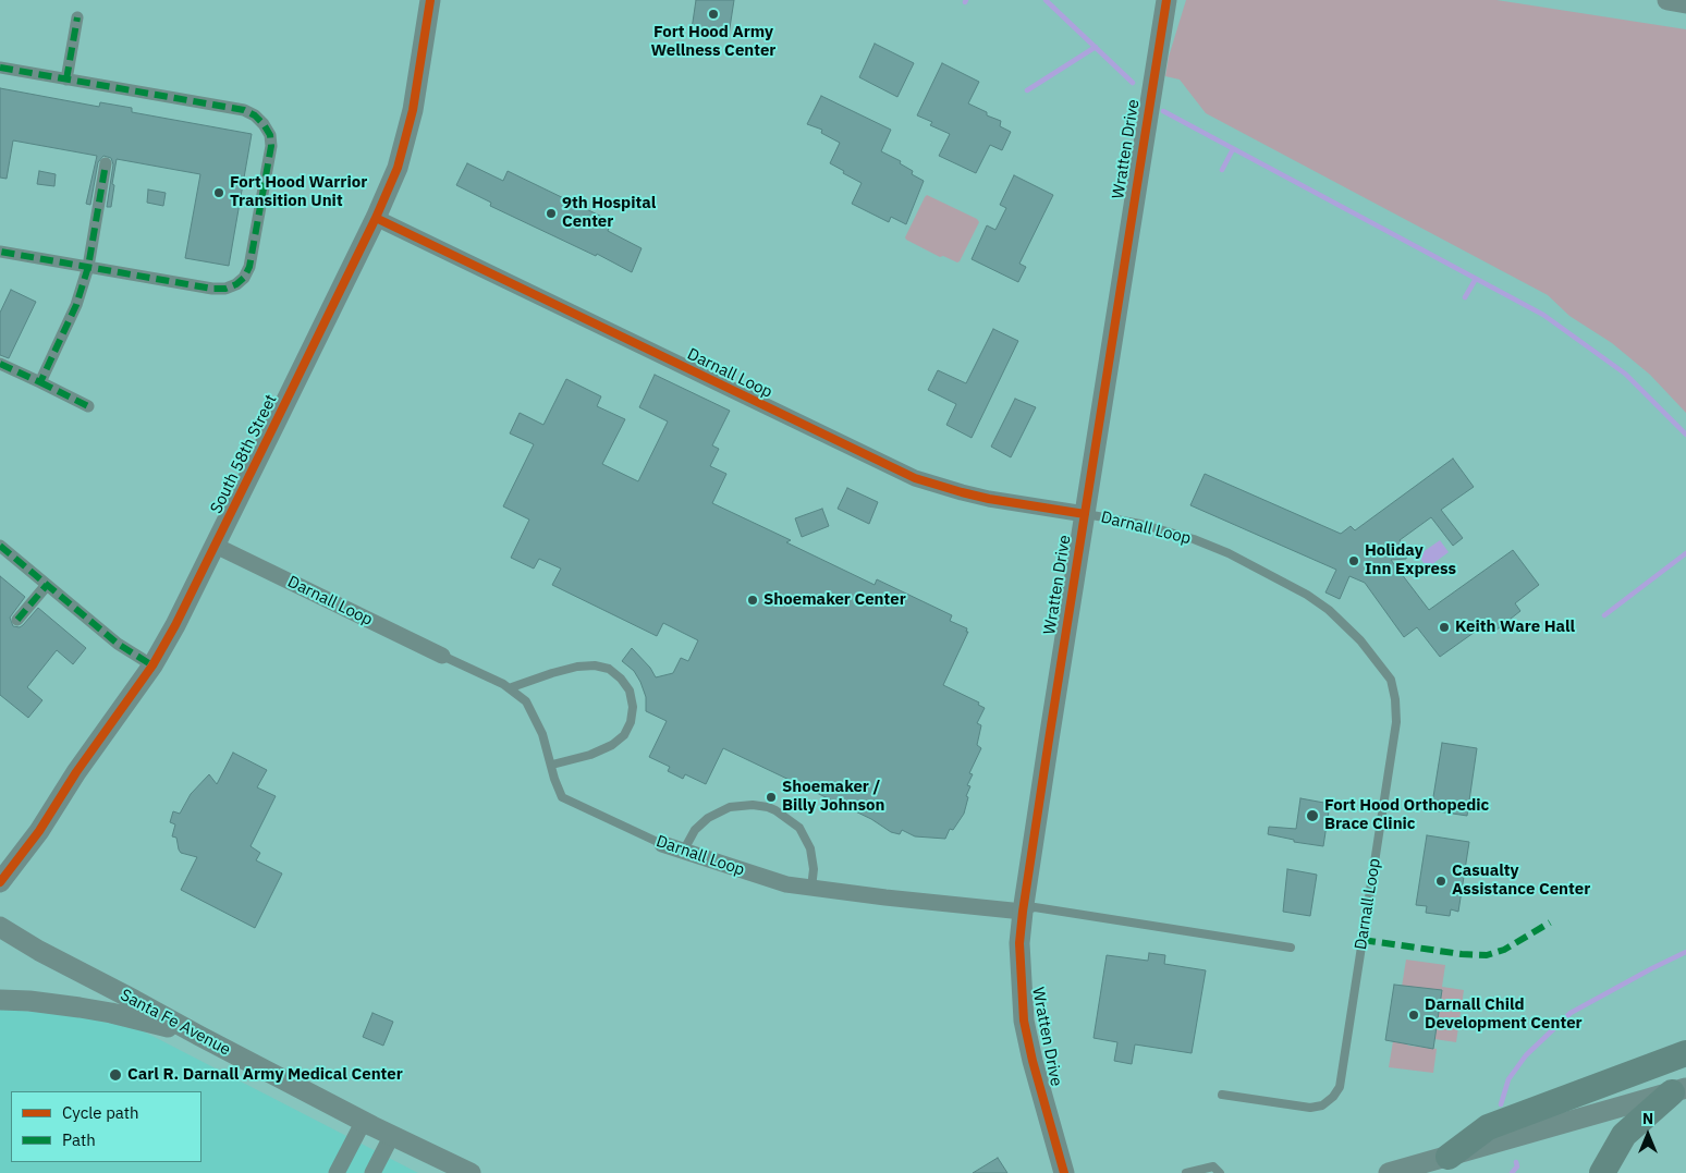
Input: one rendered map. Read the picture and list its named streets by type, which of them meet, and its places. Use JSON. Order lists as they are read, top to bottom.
{
  "streets": {
    "street": [
      "Wratten Drive",
      "Darnall Loop",
      "South 58th Street",
      "Santa Fe Avenue"
    ]
  },
  "crossings": [
    ["Wratten Drive", "Darnall Loop"],
    ["Darnall Loop", "South 58th Street"]
  ],
  "places": [
    "Fort Hood Army Wellness Center",
    "Fort Hood Warrior Transition Unit",
    "9th Hospital Center",
    "Holiday Inn Express",
    "Shoemaker Center",
    "Keith Ware Hall",
    "Shoemaker / Billy Johnson",
    "Fort Hood Orthopedic Brace Clinic",
    "Casualty Assistance Center",
    "Darnall Child Development Center",
    "Carl R. Darnall Army Medical Center"
  ],
  "legend": ["Cycle path", "Path"],
  "north": "top"
}
